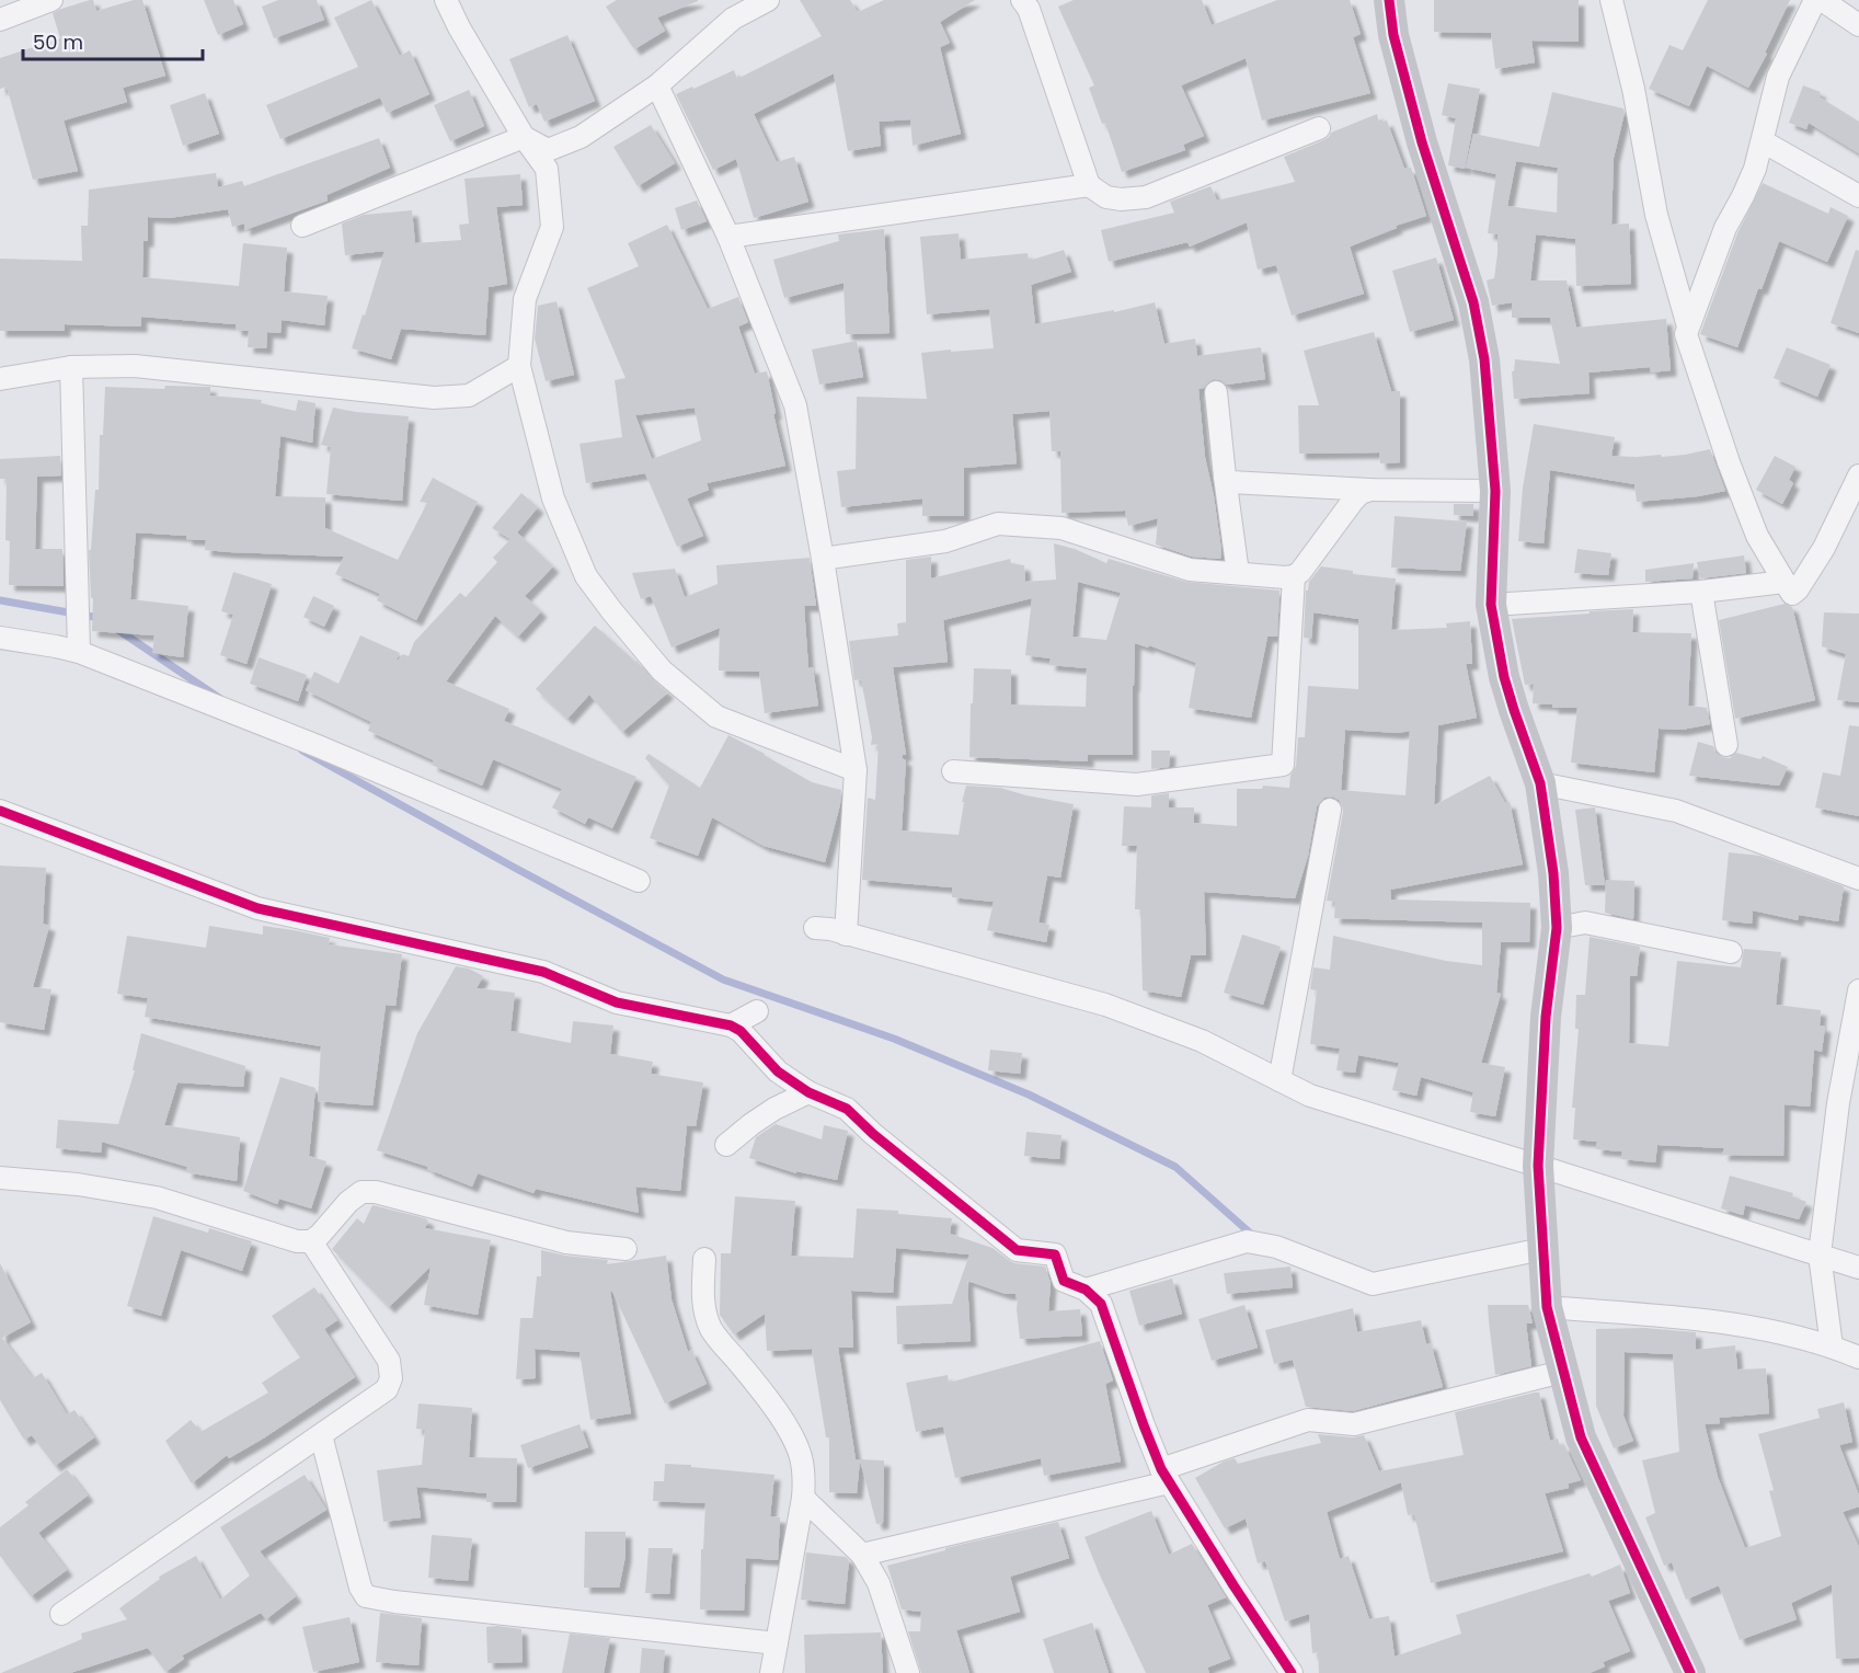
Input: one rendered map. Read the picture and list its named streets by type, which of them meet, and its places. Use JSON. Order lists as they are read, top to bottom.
{
  "scale_bar": "50 m"
}
